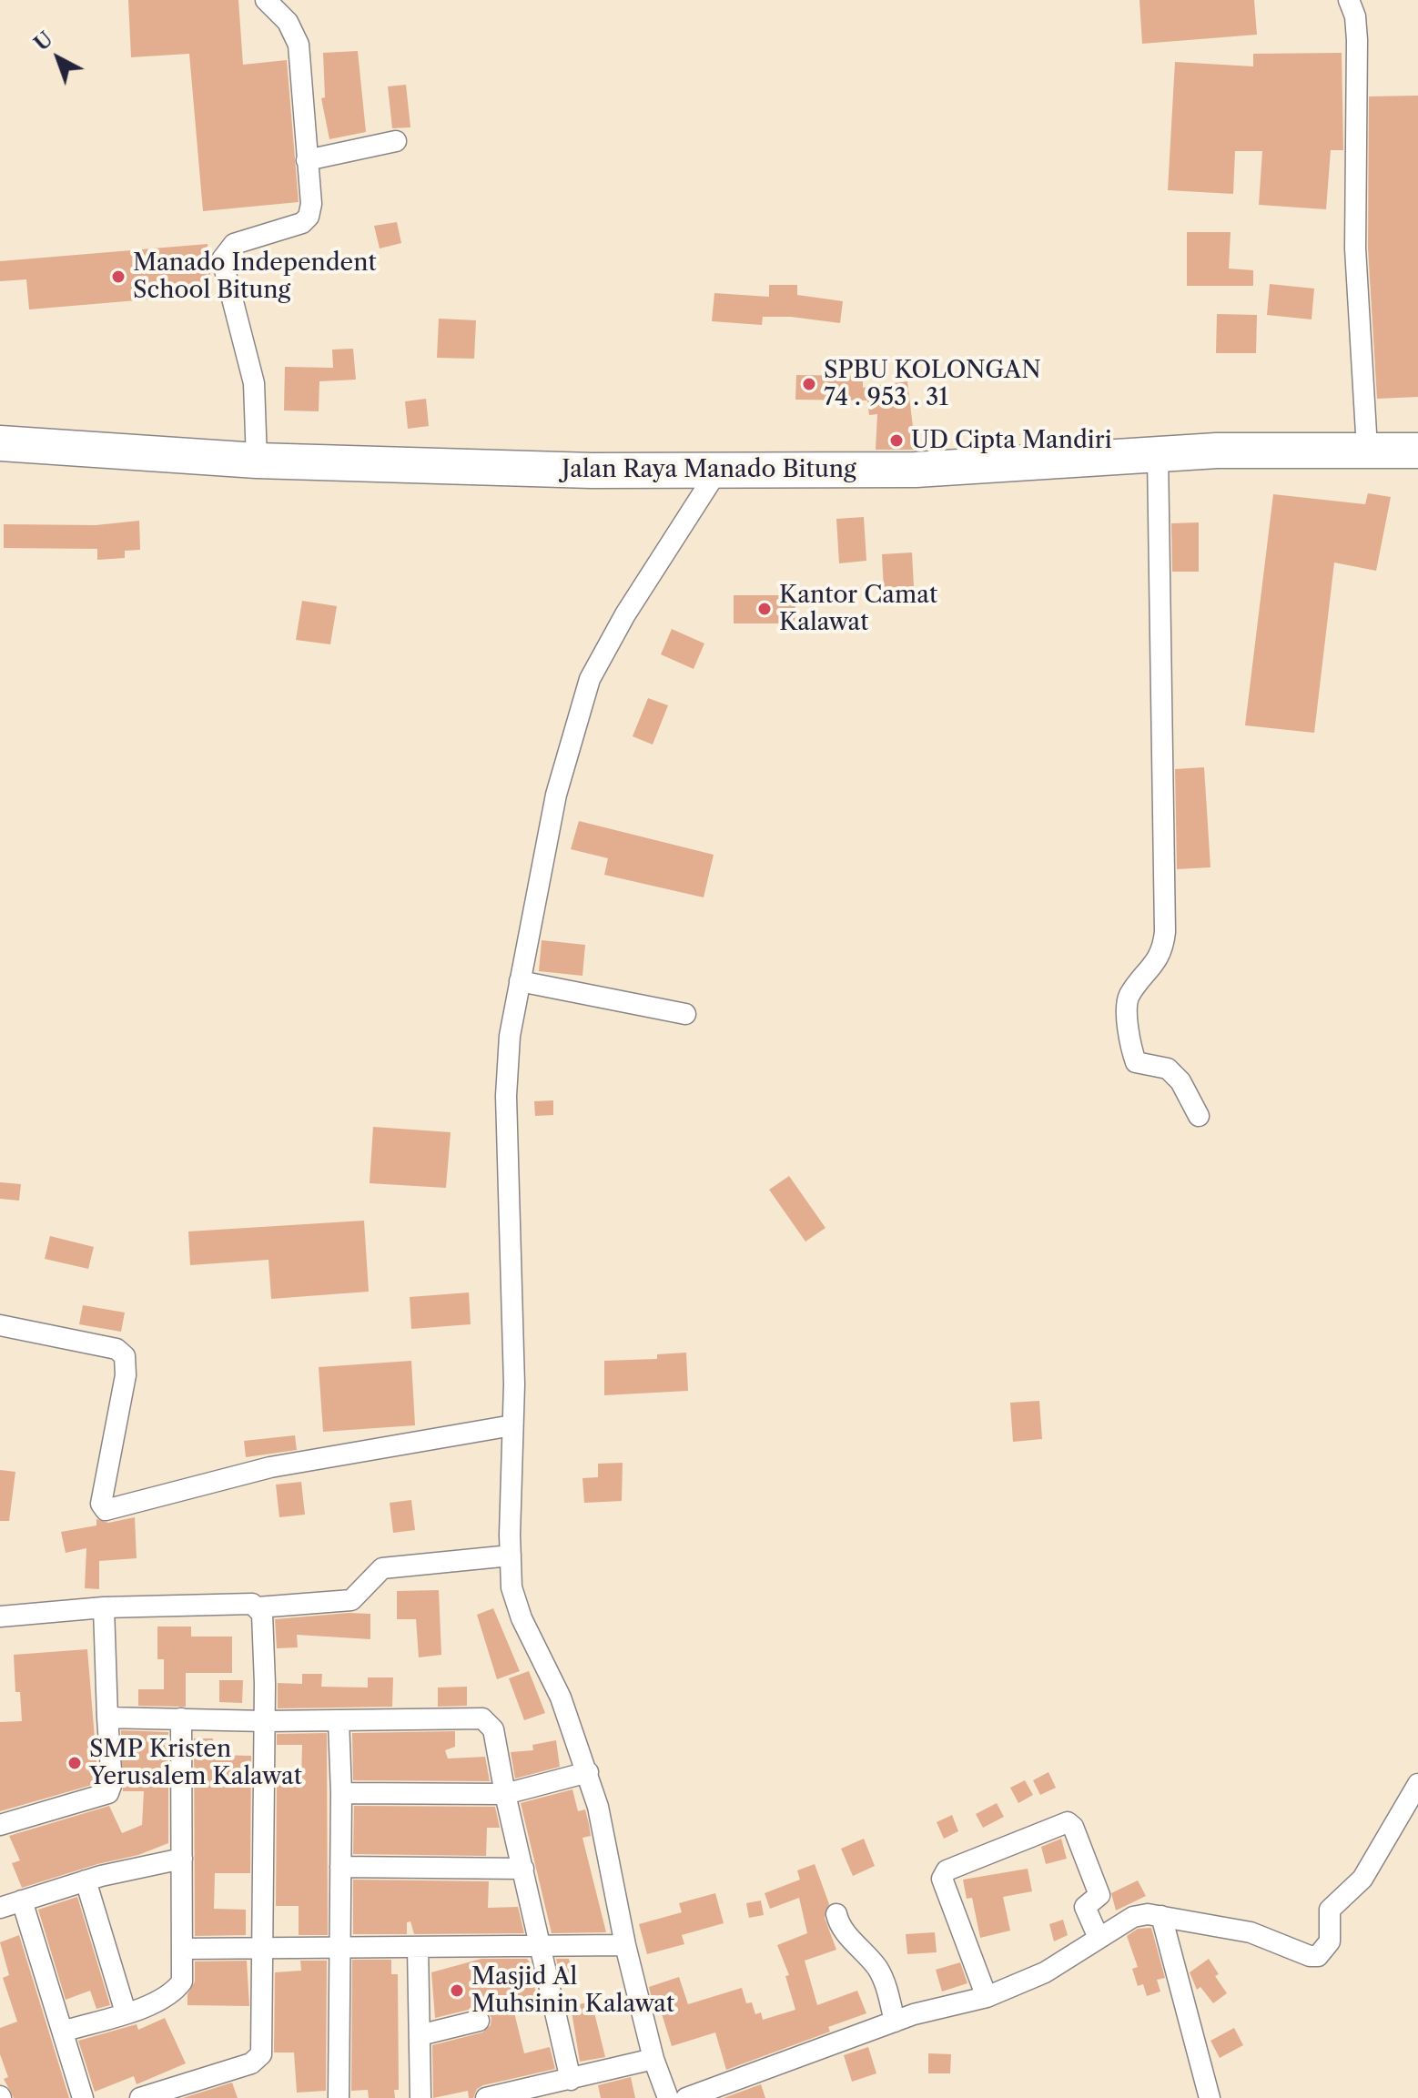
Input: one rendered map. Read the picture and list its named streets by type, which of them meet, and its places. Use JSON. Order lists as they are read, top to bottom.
{
  "streets": {
    "highway": ["Jalan Raya Manado Bitung"]
  },
  "places": [
    "Manado Independent School Bitung",
    "SPBU KOLONGAN 74 . 953 . 31",
    "UD Cipta Mandiri",
    "Kantor Camat Kalawat",
    "SMP Kristen Yerusalem Kalawat",
    "Masjid Al Muhsinin Kalawat"
  ],
  "north": "top left"
}
